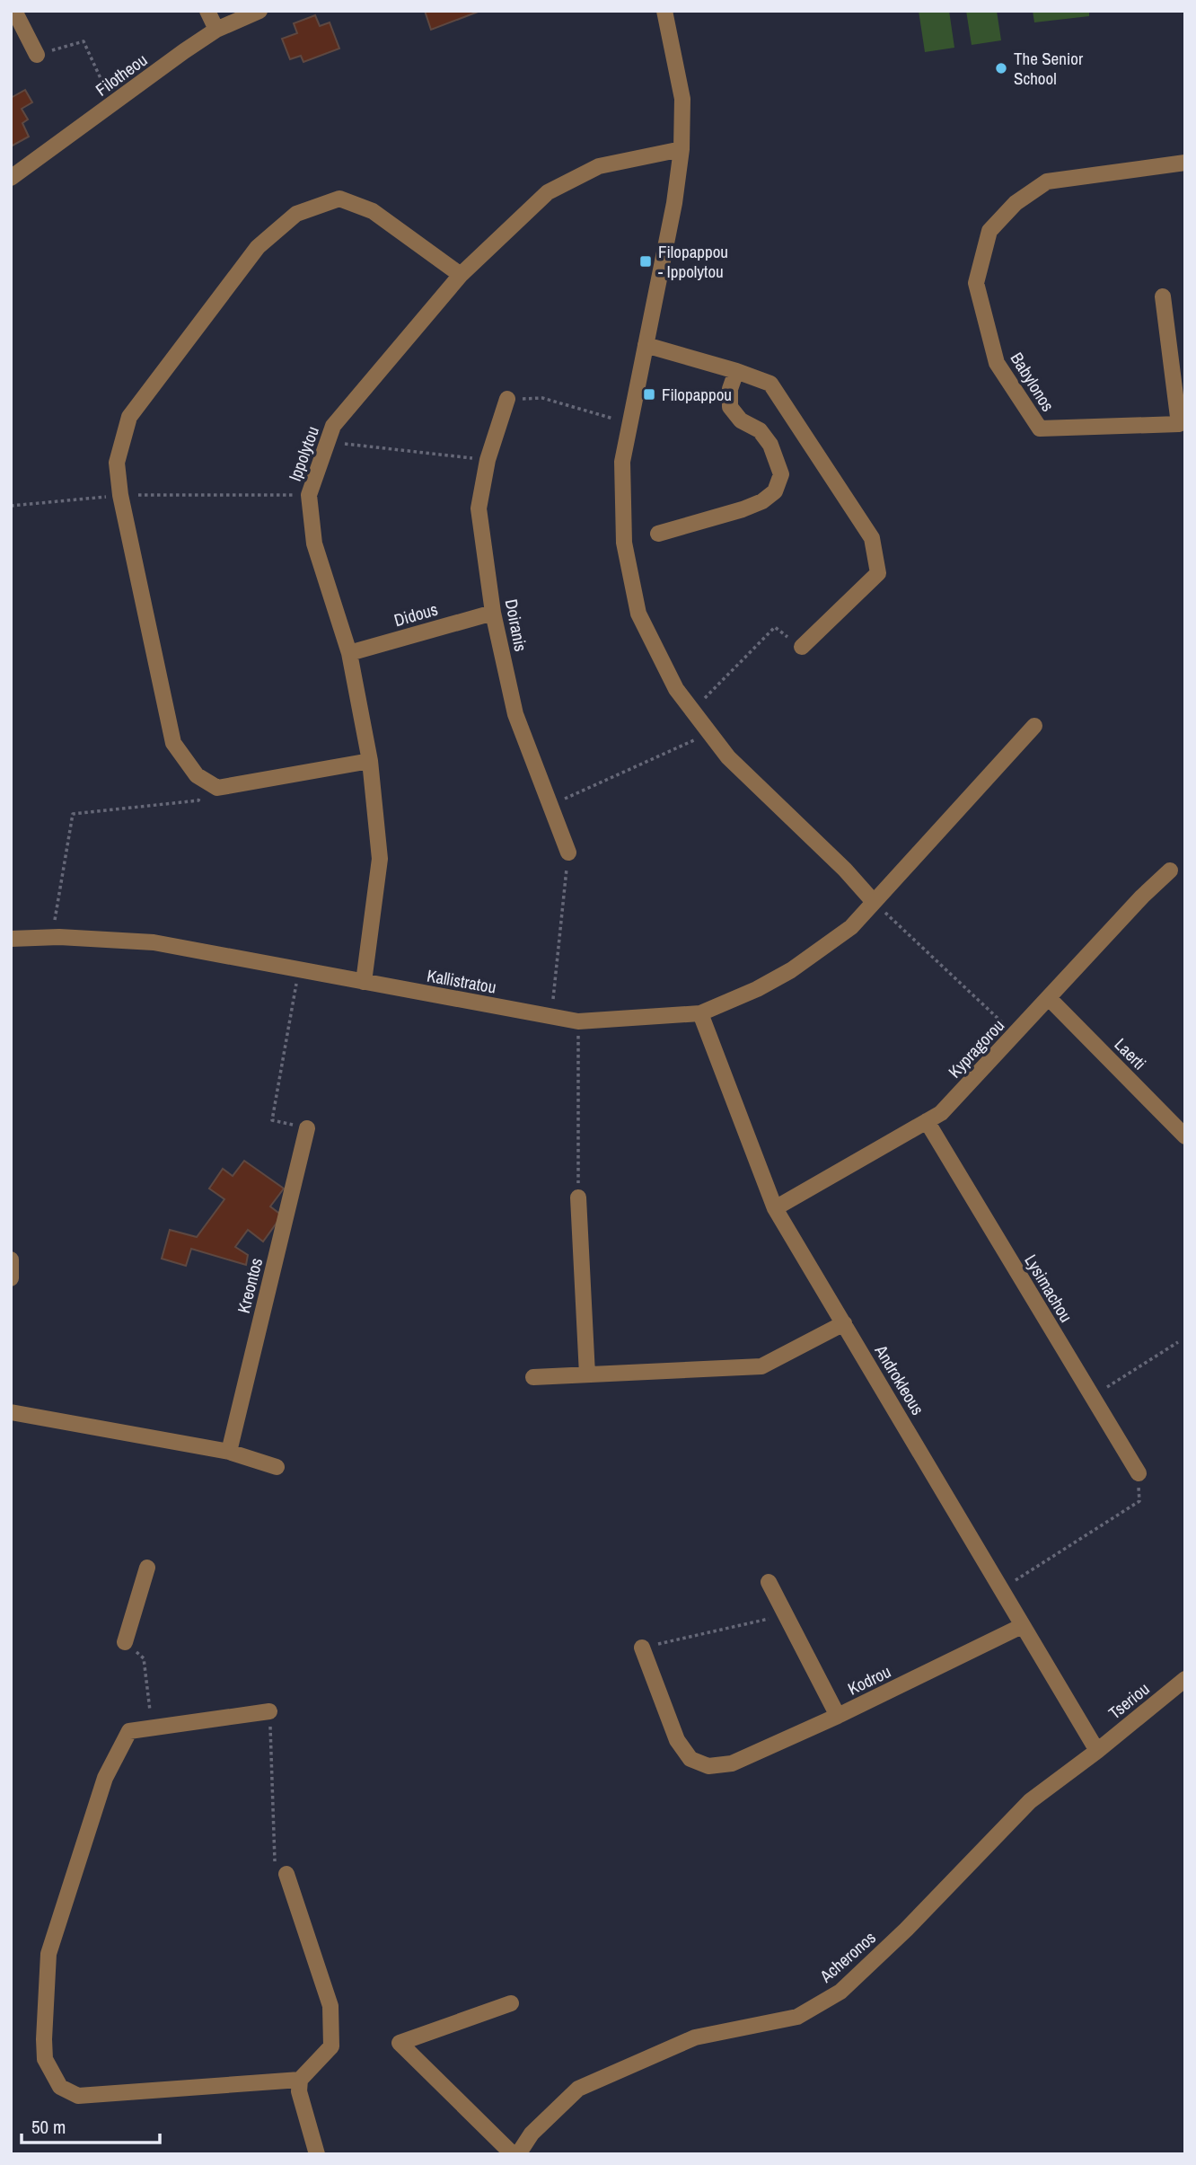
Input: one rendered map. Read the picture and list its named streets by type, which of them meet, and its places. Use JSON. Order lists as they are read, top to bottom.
{
  "streets": {
    "street": [
      "Filotheou",
      "Babylonos",
      "Ippolytou",
      "Didous",
      "Doiranis",
      "Kallistratou",
      "Kypragorou",
      "Laerti",
      "Kreontos",
      "Lysimachou",
      "Androkleous",
      "Kodrou",
      "Tseriou",
      "Acheronos"
    ]
  },
  "crossings": [
    ["Ippolytou", "Didous"],
    ["Ippolytou", "Kallistratou"],
    ["Didous", "Doiranis"],
    ["Kallistratou", "Androkleous"],
    ["Kypragorou", "Laerti"],
    ["Kypragorou", "Lysimachou"],
    ["Kypragorou", "Androkleous"],
    ["Androkleous", "Kodrou"],
    ["Androkleous", "Tseriou"],
    ["Androkleous", "Acheronos"],
    ["Tseriou", "Acheronos"]
  ],
  "places": {
    "other": ["The Senior School"],
    "transit": ["Filopappou - Ippolytou", "Filopappou"]
  },
  "scale_bar": "50 m"
}
